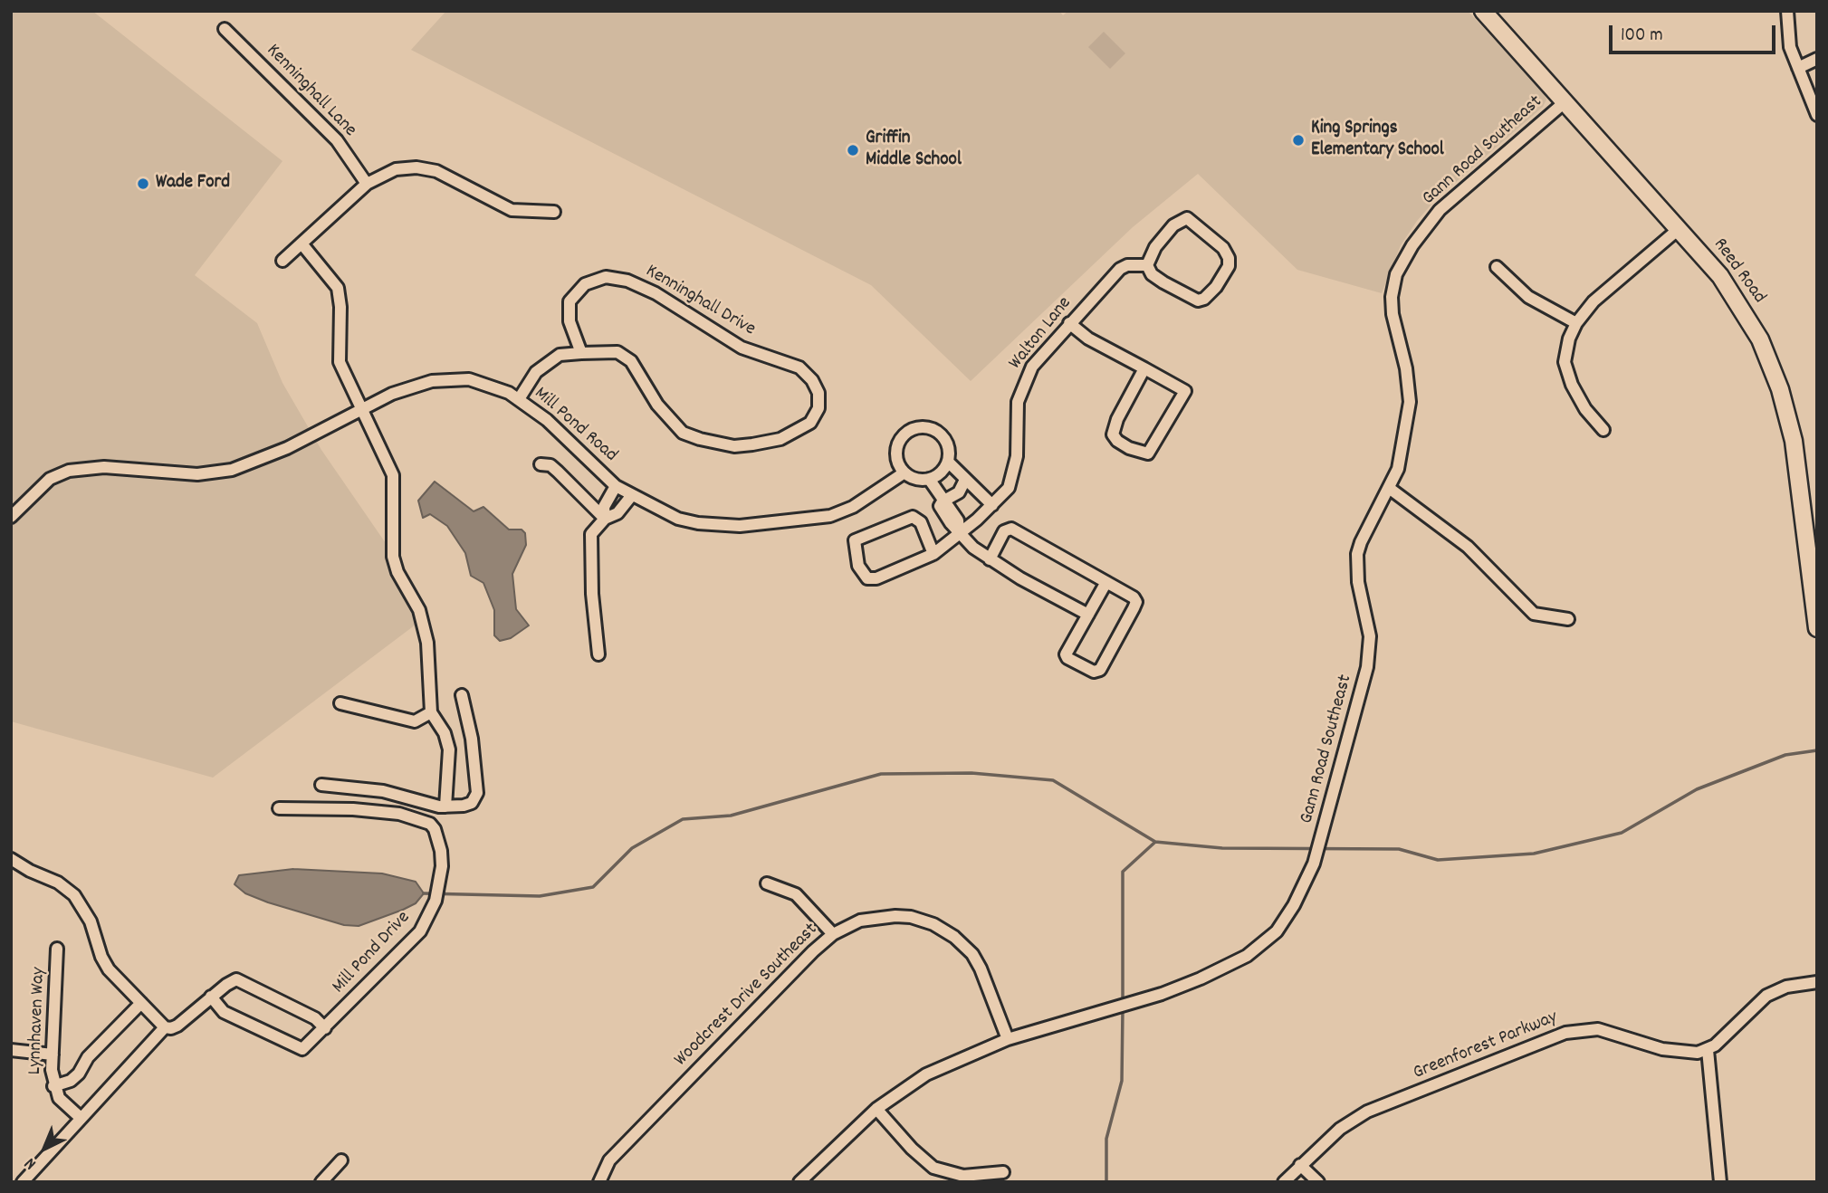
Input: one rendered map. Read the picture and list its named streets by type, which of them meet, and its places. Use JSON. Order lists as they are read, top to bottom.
{
  "streets": {
    "street": [
      "Kenninghall Lane",
      "Gann Road Southeast",
      "Reed Road",
      "Kenninghall Drive",
      "Walton Lane",
      "Mill Pond Road",
      "Mill Pond Drive",
      "Woodcrest Drive Southeast",
      "Lynnhaven Way",
      "Greenforest Parkway"
    ]
  },
  "crossings": [
    ["Gann Road Southeast", "Reed Road"],
    ["Gann Road Southeast", "Woodcrest Drive Southeast"],
    ["Kenninghall Drive", "Mill Pond Road"]
  ],
  "places": ["King Springs Elementary School", "Griffin Middle School", "Wade Ford"],
  "scale_bar": "100 m",
  "north": "bottom left"
}
